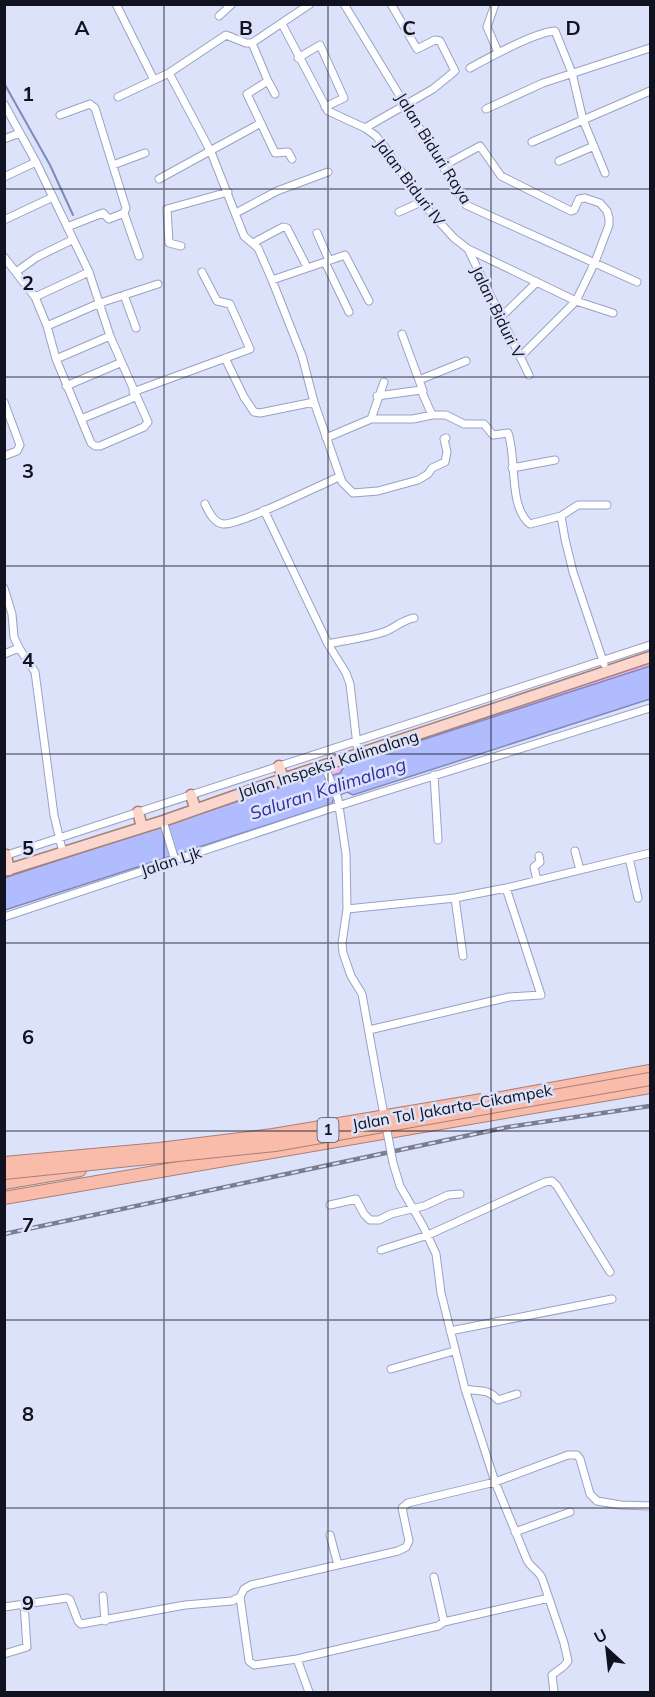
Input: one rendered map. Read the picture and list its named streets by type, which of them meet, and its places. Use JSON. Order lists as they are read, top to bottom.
{
  "streets": {
    "highway": ["Jalan Tol Jakarta–Cikampek", "1"],
    "main road": ["Jalan Inspeksi Kalimalang"],
    "street": [
      "Jalan Biduri Raya",
      "Jalan Biduri IV",
      "Jalan Biduri V",
      "Jalan Ljk"
    ]
  },
  "crossings": [
    ["Jalan Biduri IV", "Jalan Biduri V"],
    ["Jalan Tol Jakarta–Cikampek", "1"]
  ],
  "water": ["Saluran Kalimalang"],
  "north": "top left",
  "grid": {
    "columns": [
      "A",
      "B",
      "C",
      "D"
    ],
    "rows": [
      "1",
      "2",
      "3",
      "4",
      "5",
      "6",
      "7",
      "8",
      "9"
    ]
  }
}
